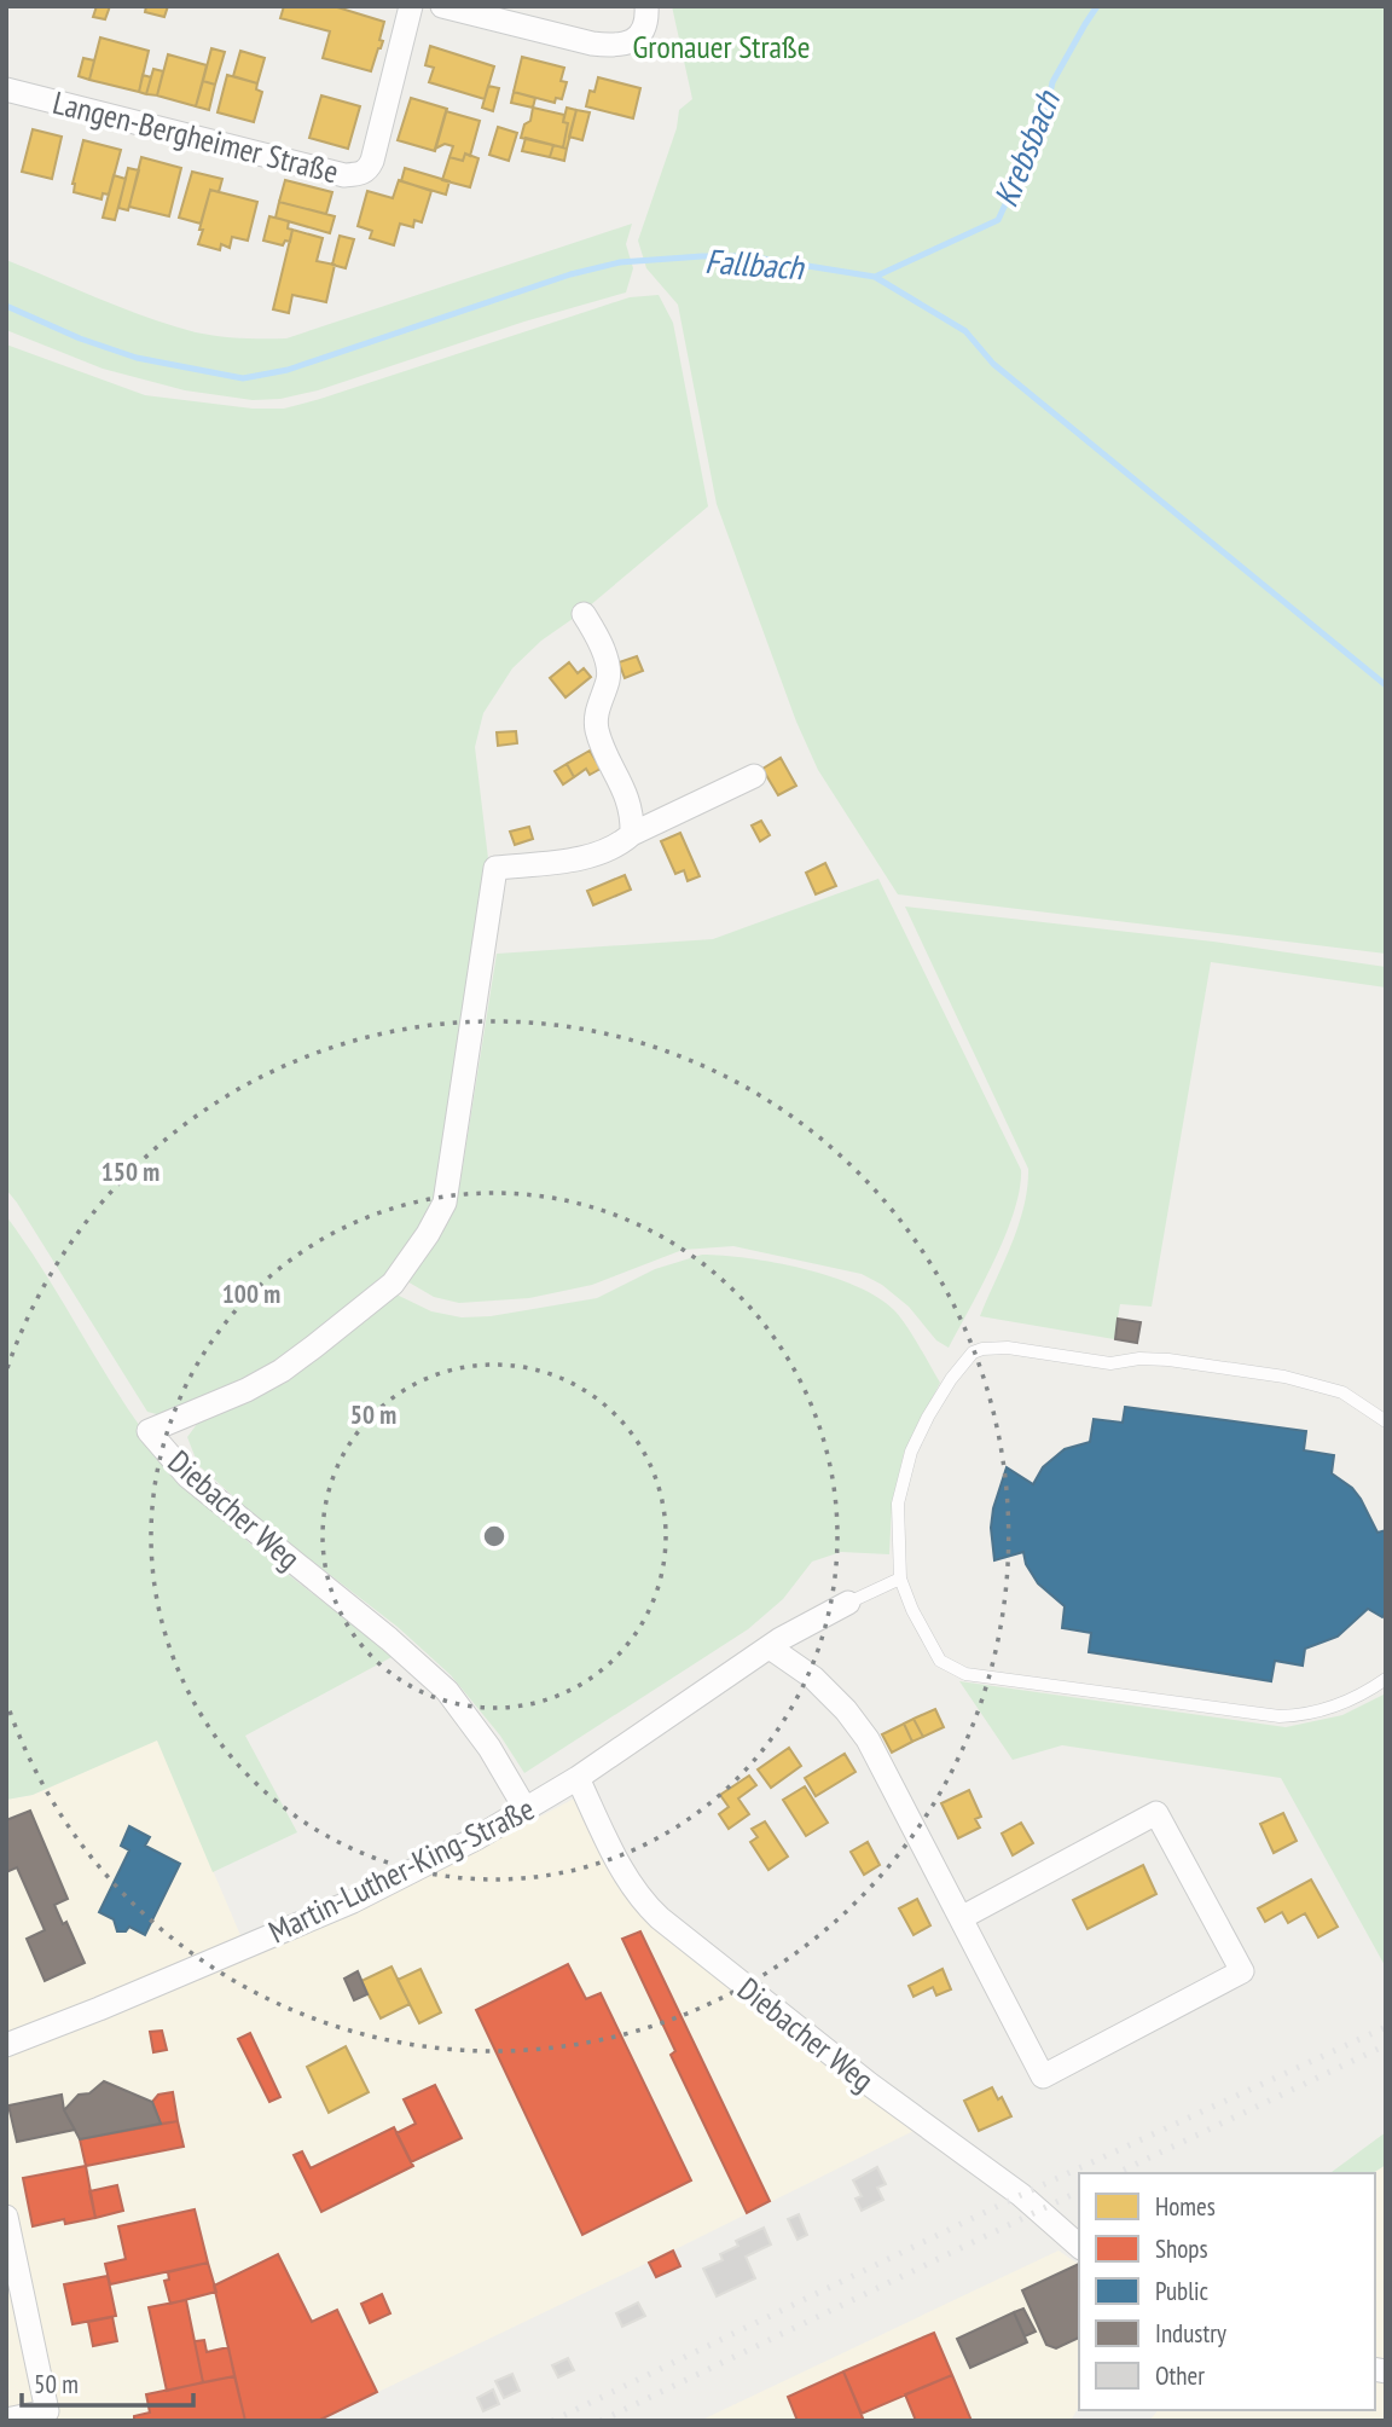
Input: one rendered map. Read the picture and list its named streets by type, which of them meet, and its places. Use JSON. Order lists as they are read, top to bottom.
{
  "streets": {
    "street": ["Langen-Bergheimer Straße", "Diebacher Weg", "Martin-Luther-King-Straße"]
  },
  "crossings": [
    ["Diebacher Weg", "Martin-Luther-King-Straße"]
  ],
  "water": ["Krebsbach", "Fallbach"],
  "parks": ["Gronauer Straße"],
  "legend": [
    "Homes",
    "Shops",
    "Public",
    "Industry",
    "Other"
  ],
  "scale_bar": "50 m",
  "rings": ["150 m", "100 m", "50 m"]
}
